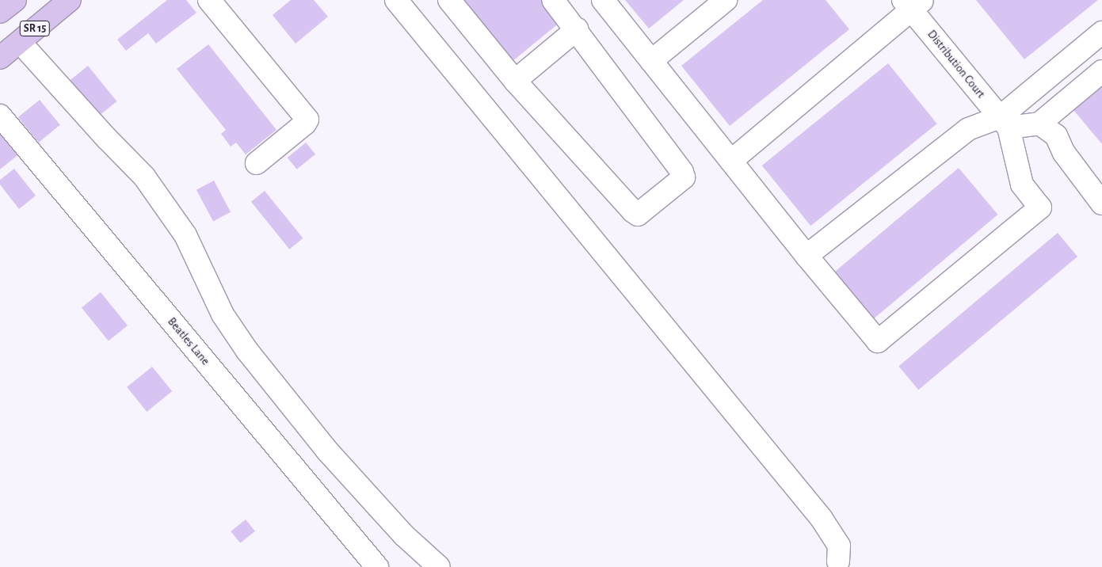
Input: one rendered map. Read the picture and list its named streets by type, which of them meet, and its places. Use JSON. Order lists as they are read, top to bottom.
{
  "streets": {
    "main road": ["SR 15"],
    "street": ["Distribution Court", "Beatles Lane"]
  }
}
